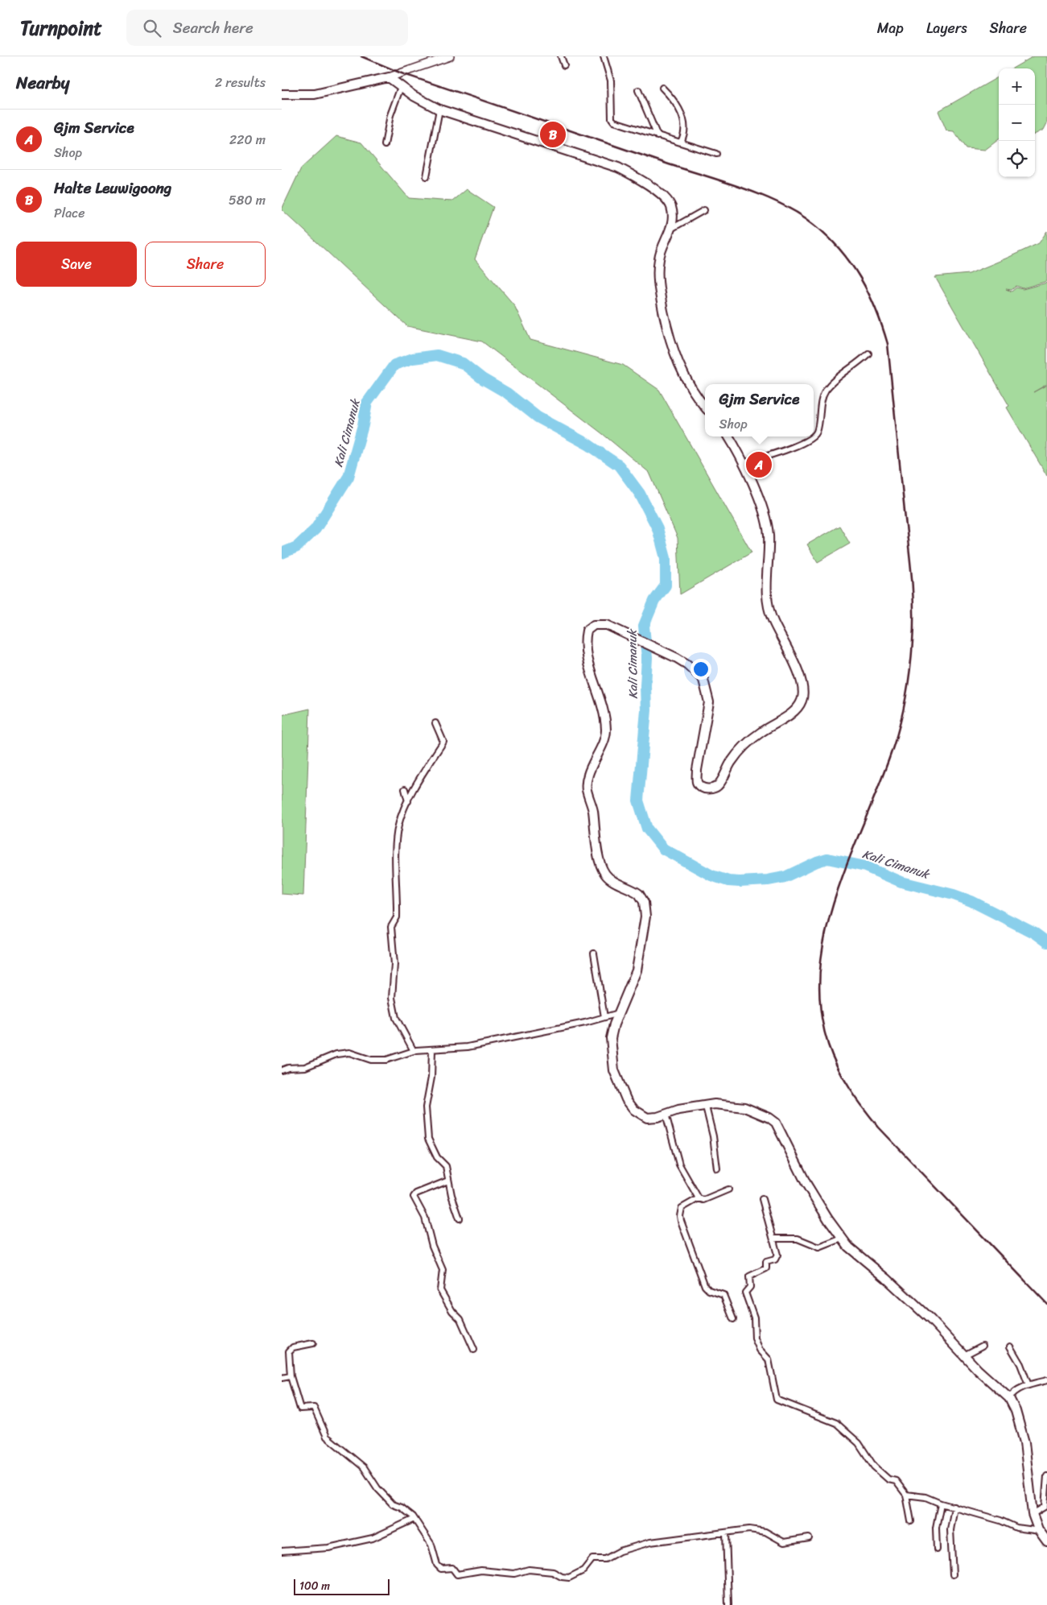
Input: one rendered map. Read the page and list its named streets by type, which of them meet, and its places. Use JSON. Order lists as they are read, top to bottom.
{
  "water": ["Kali Cimanuk"],
  "scale_bar": "100 m",
  "page": {
    "header": "Turnpoint",
    "search": "Search here",
    "nav": ["Map", "Layers", "Share"],
    "heading": ["Nearby", "2 results"],
    "map_buttons": ["+", "−"],
    "list": [
      {
        "mark": "A",
        "name": "Gjm Service",
        "note": "Shop",
        "value": "220 m"
      },
      {
        "mark": "B",
        "name": "Halte Leuwigoong",
        "note": "Place",
        "value": "580 m"
      }
    ],
    "pins": ["B", "A"],
    "buttons": ["Save", "Share"],
    "popup": ["Gjm Service", "Shop"],
    "scale": "100 m"
  }
}
